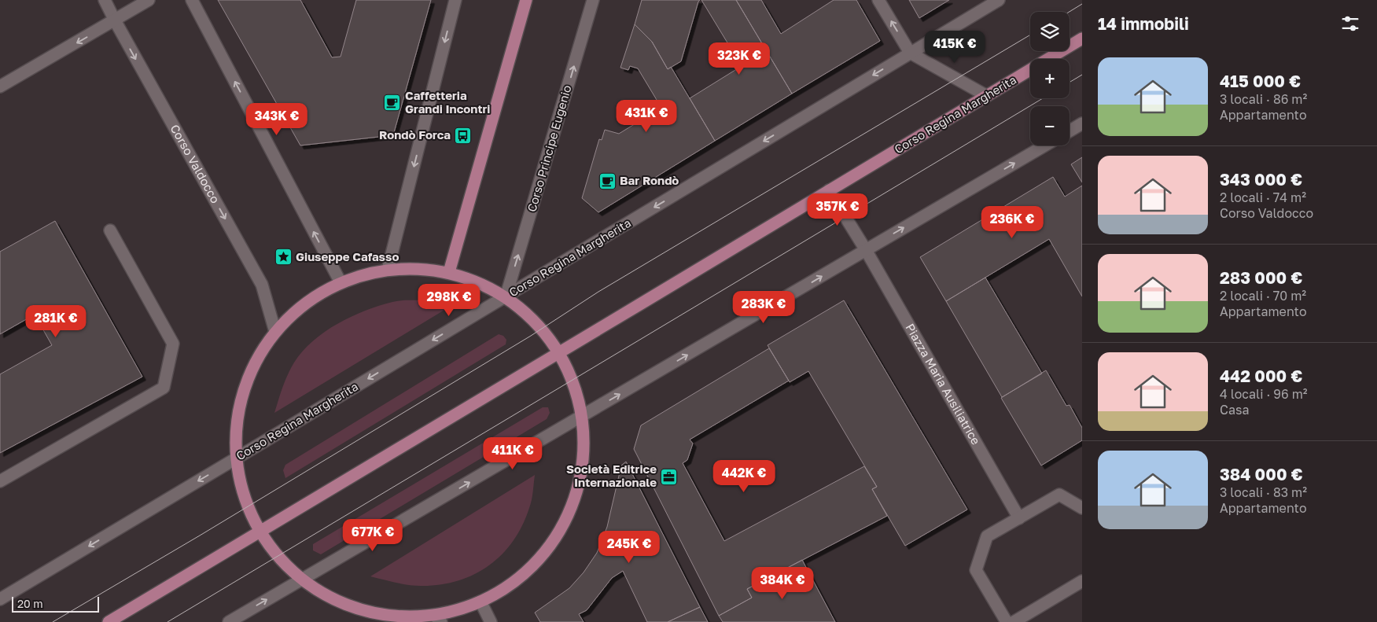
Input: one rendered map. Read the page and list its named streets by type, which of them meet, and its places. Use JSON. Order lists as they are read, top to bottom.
{
  "streets": {
    "main road": ["Corso Regina Margherita"],
    "street": ["Corso Principe Eugenio", "Corso Valdocco", "Piazza Maria Ausiliatrice"]
  },
  "crossings": [
    ["Corso Regina Margherita", "Corso Principe Eugenio"]
  ],
  "one_way": ["Corso Regina Margherita", "Corso Principe Eugenio"],
  "places": {
    "cafe": ["Caffetteria Grandi Incontri", "Bar Rondò"],
    "bus stop": ["Rondò Forca"],
    "place": ["Giuseppe Cafasso"],
    "office": ["Società Editrice Internazionale"]
  },
  "scale_bar": "20 m",
  "page": {
    "heading": "14 immobili",
    "map_buttons": ["+", "−"],
    "price": [
      "415K €",
      "323K €",
      "431K €",
      "343K €",
      "357K €",
      "236K €",
      "298K €",
      "283K €",
      "281K €",
      "411K €",
      "442K €",
      "677K €",
      "245K €",
      "384K €"
    ],
    "list": [
      {
        "name": "415 000 €",
        "note": "3 locali · 86 m² · Appartamento"
      },
      {
        "name": "343 000 €",
        "note": "2 locali · 74 m² · Corso Valdocco"
      },
      {
        "name": "283 000 €",
        "note": "2 locali · 70 m² · Appartamento"
      },
      {
        "name": "442 000 €",
        "note": "4 locali · 96 m² · Casa"
      },
      {
        "name": "384 000 €",
        "note": "3 locali · 83 m² · Appartamento"
      }
    ],
    "scale": "20 m"
  }
}
